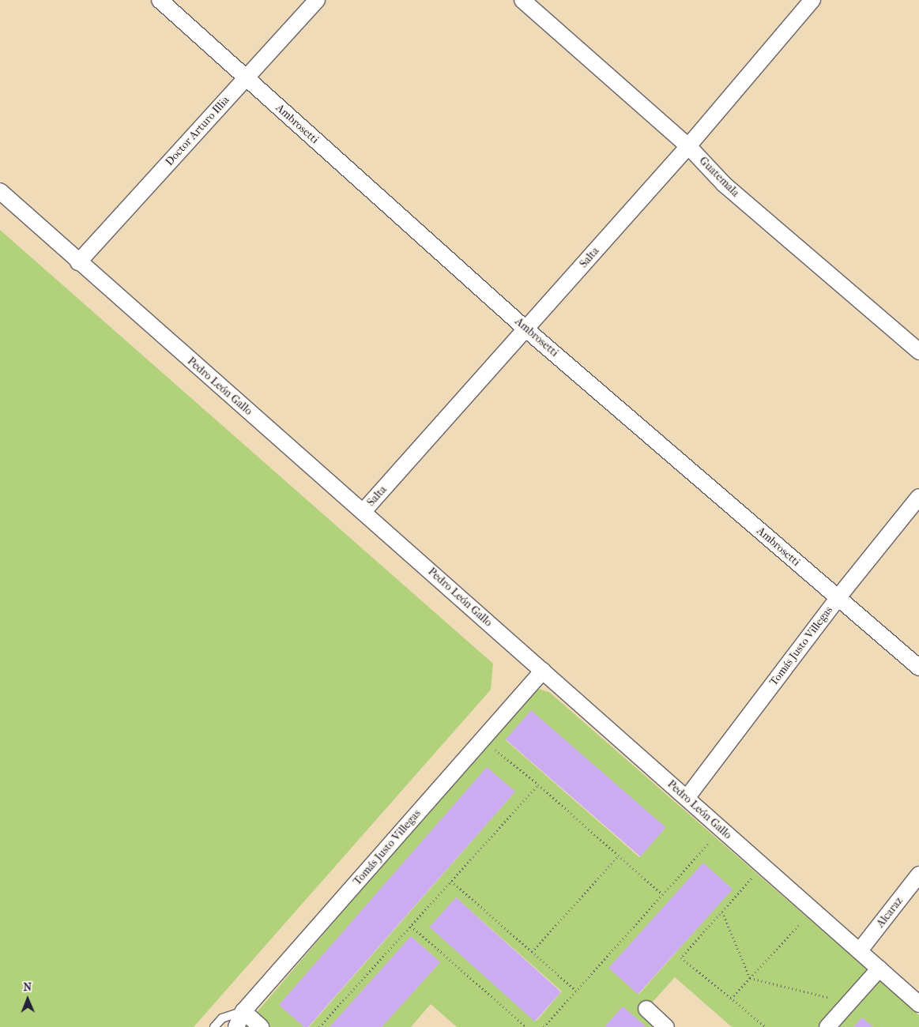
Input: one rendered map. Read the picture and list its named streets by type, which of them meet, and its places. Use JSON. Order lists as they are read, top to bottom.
{
  "streets": {
    "street": [
      "Ambrosetti",
      "Doctor Arturo Illia",
      "Guatemala",
      "Salta",
      "Pedro León Gallo",
      "Tomás Justo Villegas",
      "Alcaraz"
    ]
  },
  "crossings": [
    ["Ambrosetti", "Doctor Arturo Illia"],
    ["Ambrosetti", "Salta"],
    ["Ambrosetti", "Tomás Justo Villegas"],
    ["Doctor Arturo Illia", "Pedro León Gallo"],
    ["Guatemala", "Salta"],
    ["Salta", "Pedro León Gallo"],
    ["Pedro León Gallo", "Tomás Justo Villegas"],
    ["Pedro León Gallo", "Alcaraz"]
  ],
  "north": "top"
}
